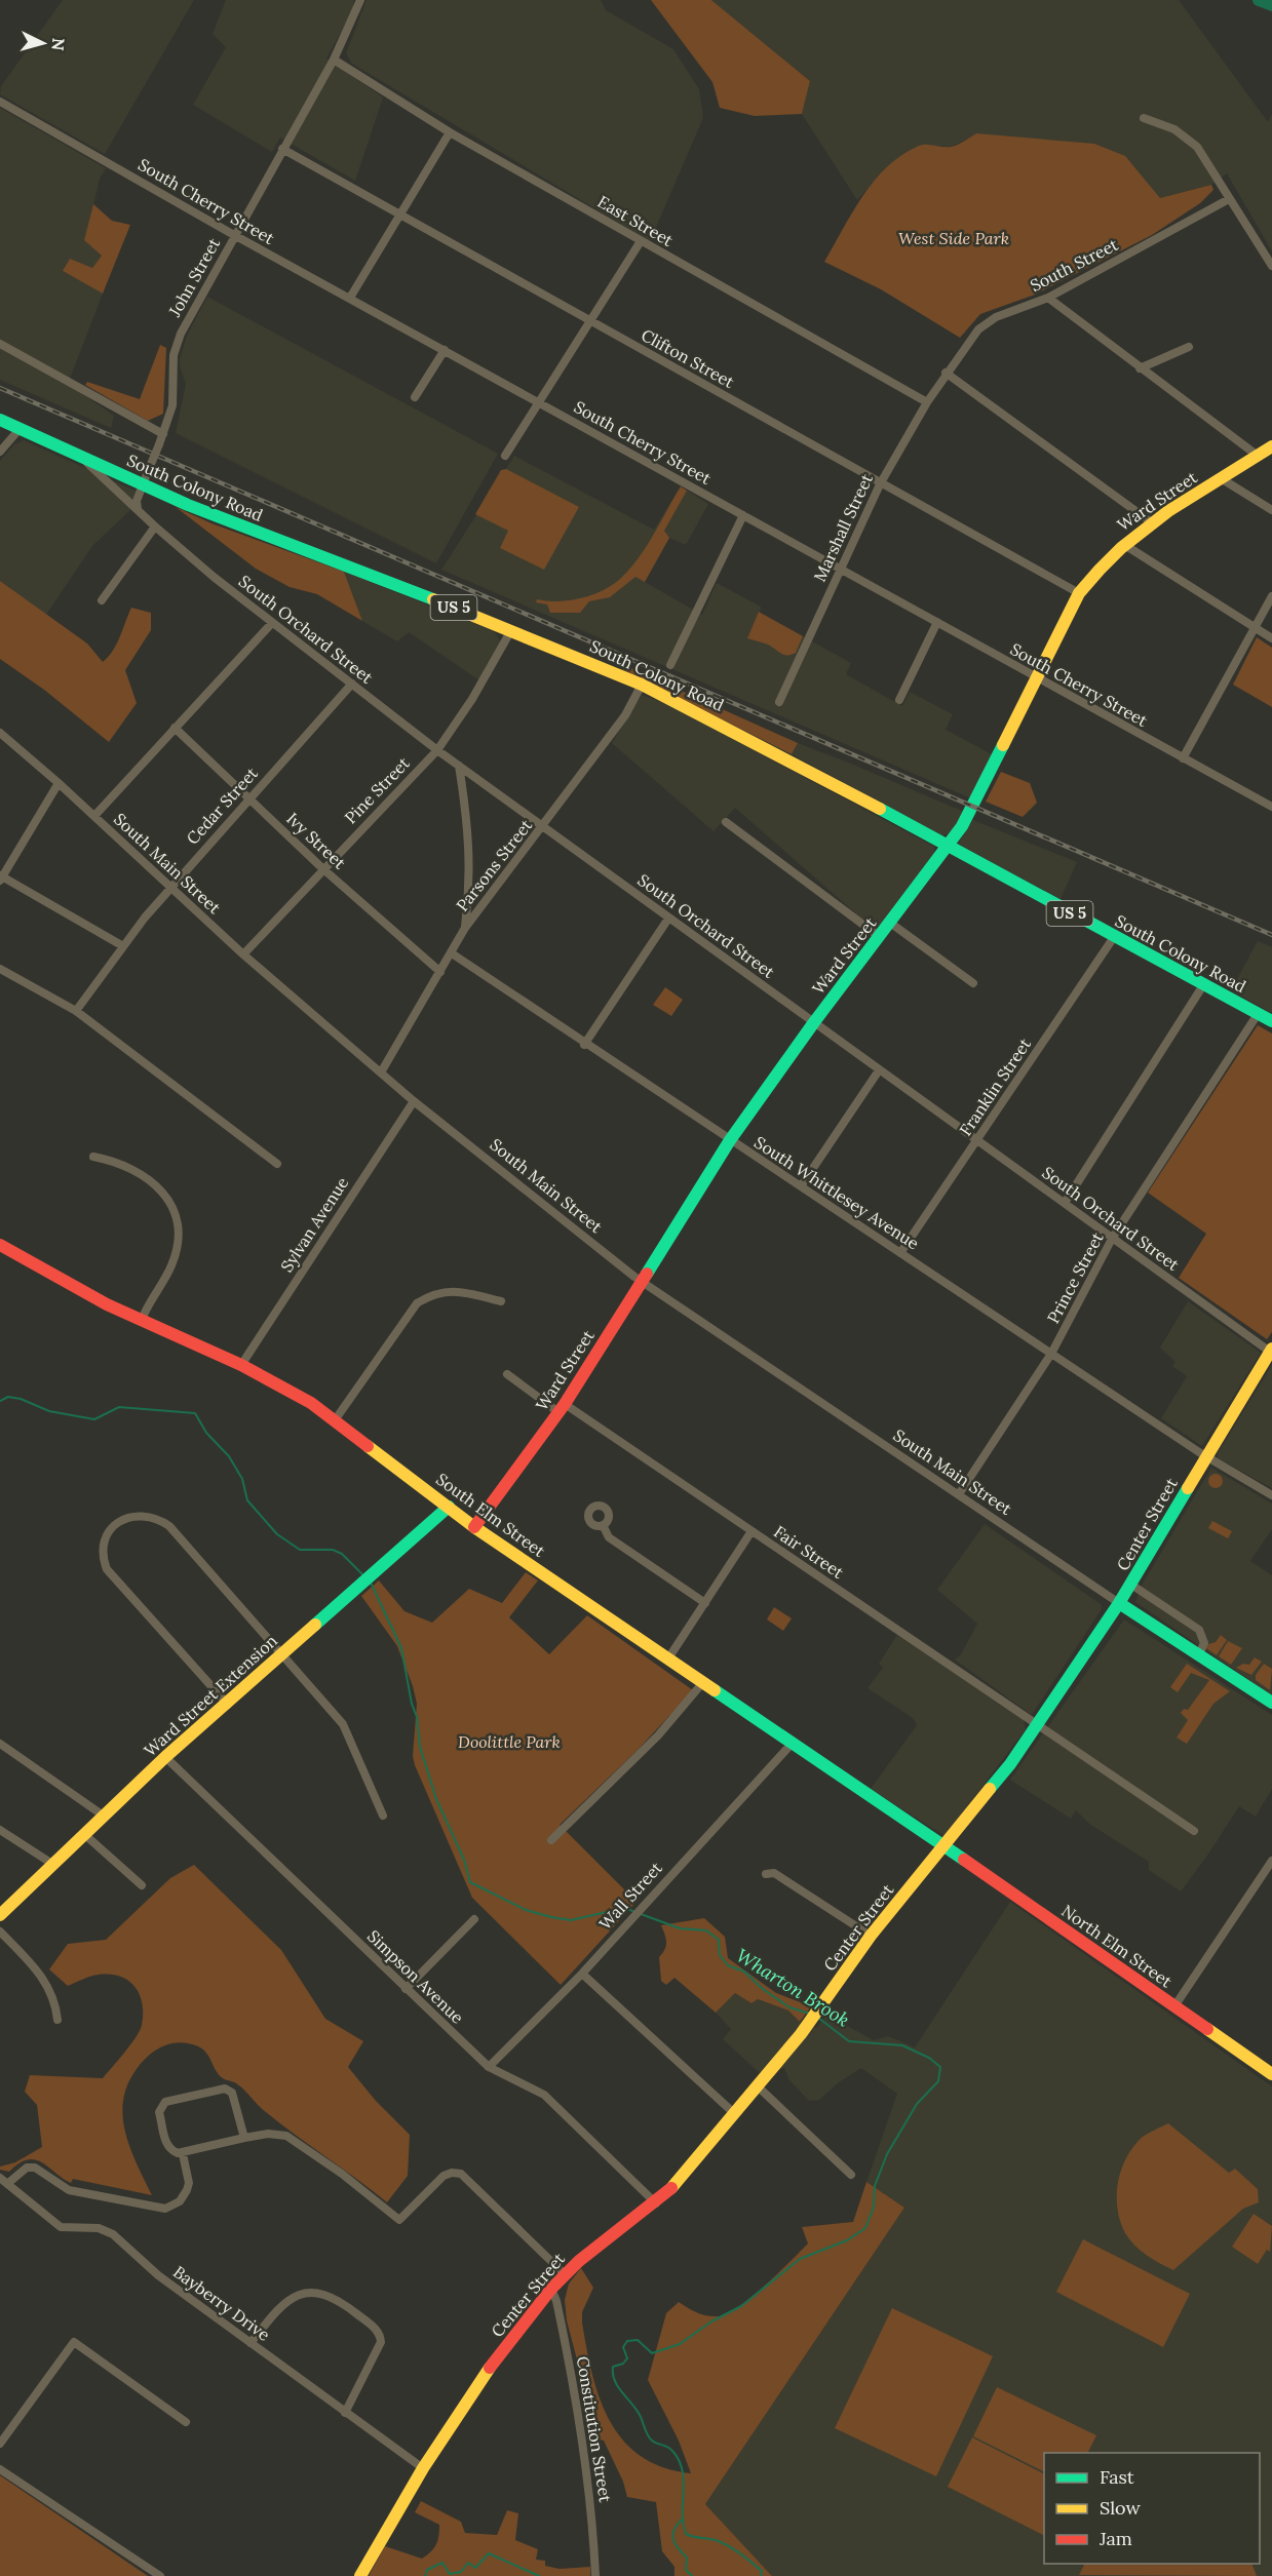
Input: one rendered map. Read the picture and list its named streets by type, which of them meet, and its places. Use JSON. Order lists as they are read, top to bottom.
{
  "streets": {
    "main road": [
      "South Colony Road",
      "Ward Street",
      "US 5",
      "South Elm Street",
      "Center Street",
      "Ward Street Extension",
      "North Elm Street"
    ],
    "street": [
      "South Cherry Street",
      "East Street",
      "South Street",
      "John Street",
      "Clifton Street",
      "Marshall Street",
      "South Orchard Street",
      "Pine Street",
      "Cedar Street",
      "Ivy Street",
      "South Main Street",
      "Parsons Street",
      "Franklin Street",
      "South Whittlesey Avenue",
      "Sylvan Avenue",
      "Prince Street",
      "Fair Street",
      "Wall Street",
      "Simpson Avenue",
      "Bayberry Drive",
      "Constitution Street"
    ]
  },
  "crossings": [
    ["South Cherry Street", "John Street"],
    ["South Cherry Street", "Ward Street"],
    ["South Cherry Street", "Marshall Street"],
    ["East Street", "John Street"],
    ["East Street", "Marshall Street"],
    ["South Street", "Marshall Street"],
    ["John Street", "Clifton Street"],
    ["John Street", "South Colony Road"],
    ["Clifton Street", "Ward Street"],
    ["Clifton Street", "Marshall Street"],
    ["South Colony Road", "Ward Street"],
    ["South Colony Road", "South Orchard Street"],
    ["South Colony Road", "Pine Street"],
    ["South Colony Road", "Parsons Street"],
    ["South Colony Road", "Franklin Street"],
    ["South Colony Road", "Prince Street"],
    ["Ward Street", "South Orchard Street"],
    ["Ward Street", "South Main Street"],
    ["Ward Street", "South Whittlesey Avenue"],
    ["Ward Street", "South Elm Street"],
    ["Ward Street", "Fair Street"],
    ["South Orchard Street", "Pine Street"],
    ["South Orchard Street", "Cedar Street"],
    ["South Orchard Street", "Parsons Street"],
    ["South Orchard Street", "Franklin Street"],
    ["South Orchard Street", "Prince Street"],
    ["South Orchard Street", "Center Street"],
    ["Pine Street", "Ivy Street"],
    ["Pine Street", "South Main Street"],
    ["Cedar Street", "Ivy Street"],
    ["Cedar Street", "South Main Street"],
    ["Ivy Street", "Parsons Street"],
    ["South Main Street", "Parsons Street"],
    ["South Main Street", "Sylvan Avenue"],
    ["South Main Street", "Prince Street"],
    ["South Main Street", "Center Street"],
    ["Parsons Street", "South Whittlesey Avenue"],
    ["Franklin Street", "South Whittlesey Avenue"],
    ["South Whittlesey Avenue", "Prince Street"],
    ["South Whittlesey Avenue", "Center Street"],
    ["Sylvan Avenue", "South Elm Street"],
    ["South Elm Street", "Center Street"],
    ["South Elm Street", "Ward Street Extension"],
    ["South Elm Street", "Wall Street"],
    ["South Elm Street", "North Elm Street"],
    ["Center Street", "Fair Street"],
    ["Center Street", "North Elm Street"],
    ["Center Street", "Simpson Avenue"],
    ["Center Street", "Bayberry Drive"],
    ["Center Street", "Constitution Street"],
    ["Ward Street Extension", "Simpson Avenue"],
    ["Wall Street", "Simpson Avenue"]
  ],
  "water": ["Wharton Brook"],
  "parks": ["West Side Park", "Doolittle Park"],
  "legend": ["Fast", "Slow", "Jam"],
  "north": "right"
}
